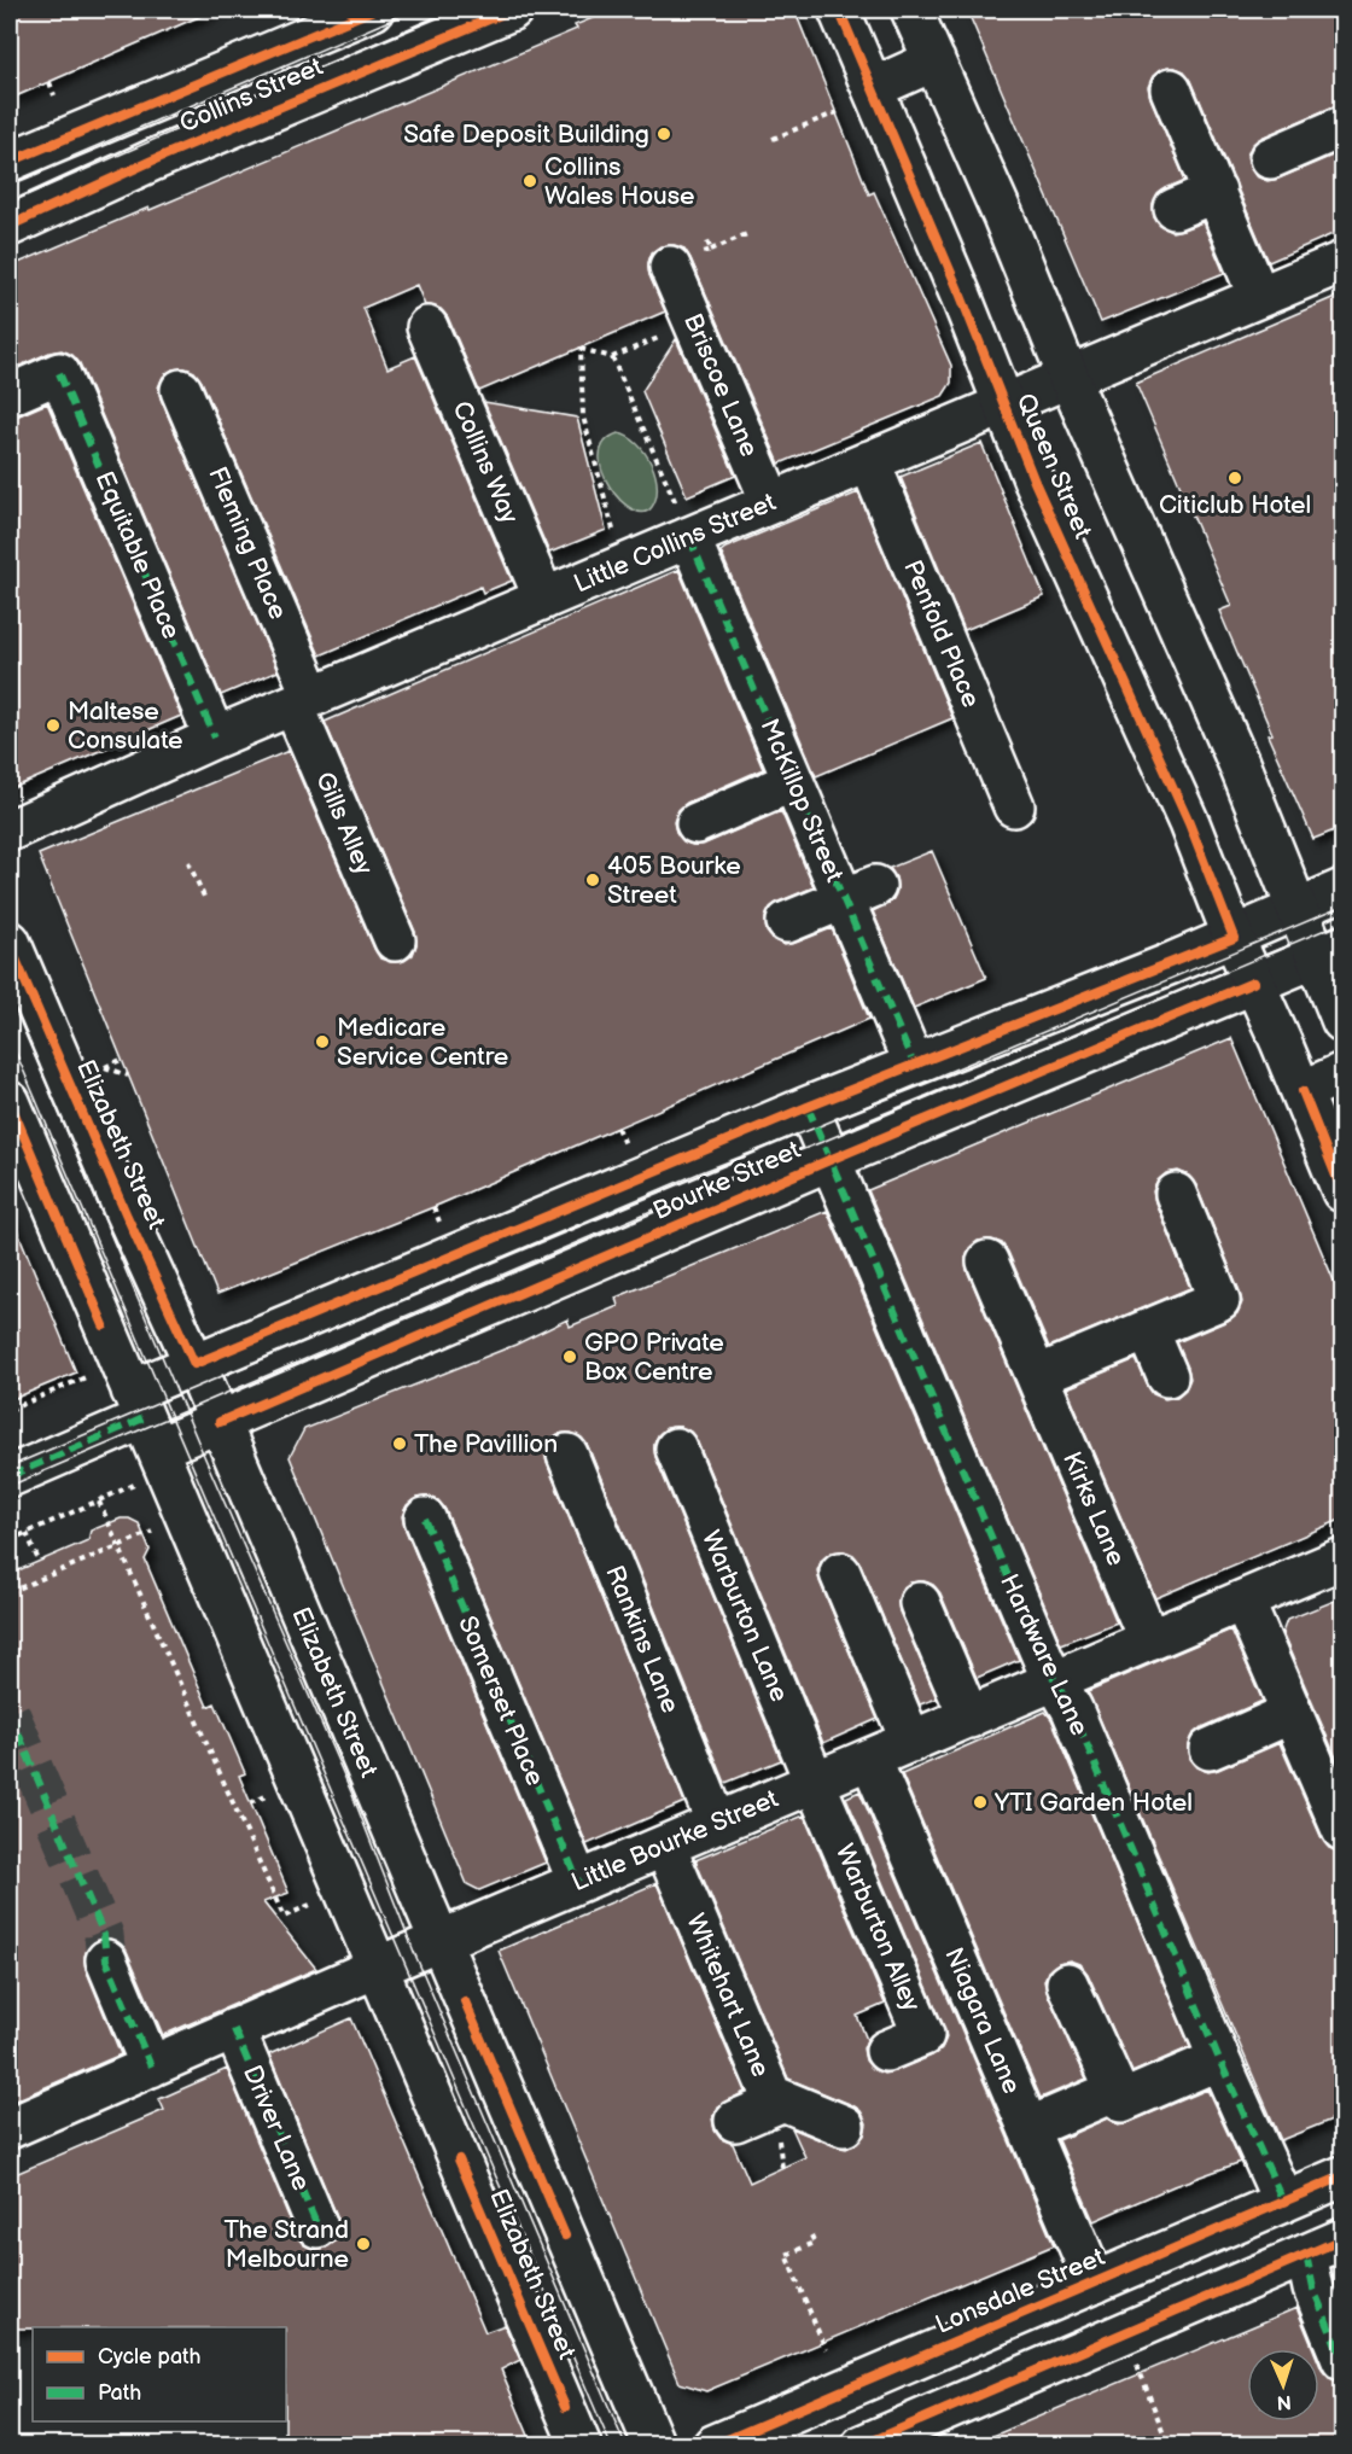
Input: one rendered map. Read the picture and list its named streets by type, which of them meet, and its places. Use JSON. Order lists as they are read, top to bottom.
{
  "streets": {
    "street": [
      "Collins Street",
      "Briscoe Lane",
      "Collins Way",
      "Queen Street",
      "Fleming Place",
      "Little Collins Street",
      "Equitable Place",
      "Penfold Place",
      "McKillop Street",
      "Gills Alley",
      "Elizabeth Street",
      "Bourke Street",
      "Kirks Lane",
      "Warburton Lane",
      "Rankins Lane",
      "Hardware Lane",
      "Somerset Place",
      "Little Bourke Street",
      "Warburton Alley",
      "Whitehart Lane",
      "Niagara Lane",
      "Driver Lane",
      "Lonsdale Street"
    ]
  },
  "crossings": [
    ["Briscoe Lane", "Little Collins Street"],
    ["Collins Way", "Little Collins Street"],
    ["Queen Street", "Little Collins Street"],
    ["Queen Street", "Bourke Street"],
    ["Fleming Place", "Little Collins Street"],
    ["Fleming Place", "Gills Alley"],
    ["Little Collins Street", "Equitable Place"],
    ["Little Collins Street", "Penfold Place"],
    ["Little Collins Street", "McKillop Street"],
    ["Little Collins Street", "Gills Alley"],
    ["McKillop Street", "Bourke Street"],
    ["Elizabeth Street", "Bourke Street"],
    ["Elizabeth Street", "Little Bourke Street"],
    ["Bourke Street", "Hardware Lane"],
    ["Kirks Lane", "Little Bourke Street"],
    ["Warburton Lane", "Little Bourke Street"],
    ["Warburton Lane", "Warburton Alley"],
    ["Rankins Lane", "Little Bourke Street"],
    ["Hardware Lane", "Little Bourke Street"],
    ["Hardware Lane", "Lonsdale Street"],
    ["Somerset Place", "Little Bourke Street"],
    ["Little Bourke Street", "Warburton Alley"],
    ["Little Bourke Street", "Whitehart Lane"],
    ["Little Bourke Street", "Niagara Lane"],
    ["Little Bourke Street", "Driver Lane"],
    ["Niagara Lane", "Lonsdale Street"]
  ],
  "places": [
    "Safe Deposit Building",
    "Collins Wales House",
    "Citiclub Hotel",
    "Maltese Consulate",
    "405 Bourke Street",
    "Medicare Service Centre",
    "GPO Private Box Centre",
    "The Pavillion",
    "YTI Garden Hotel",
    "The Strand Melbourne"
  ],
  "legend": ["Cycle path", "Path"],
  "north": "bottom"
}
